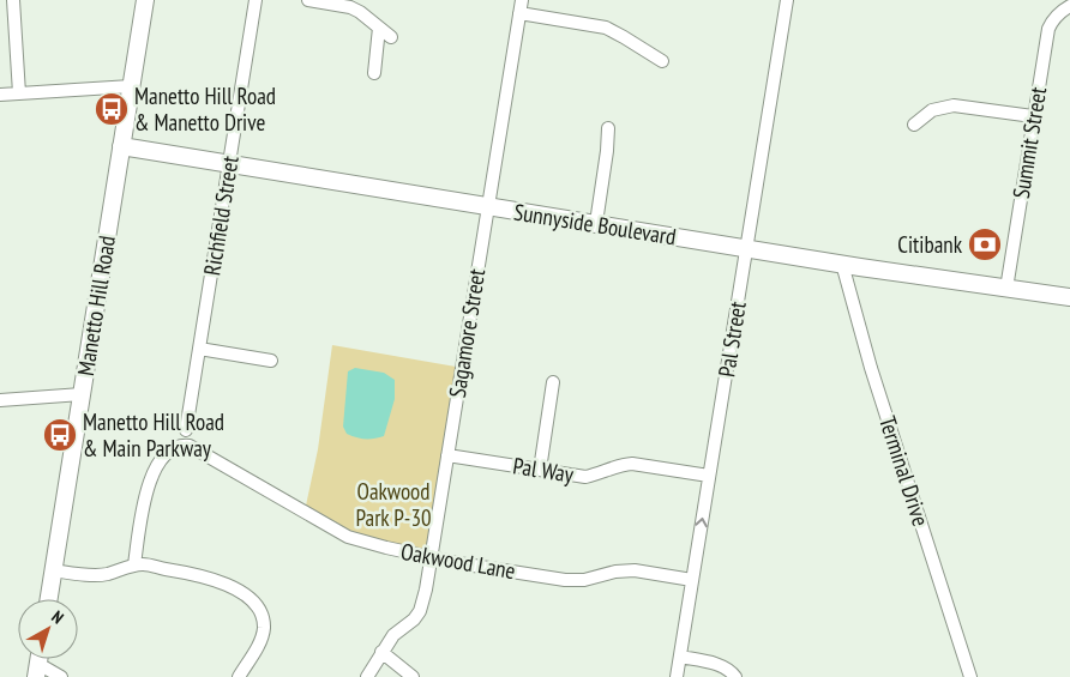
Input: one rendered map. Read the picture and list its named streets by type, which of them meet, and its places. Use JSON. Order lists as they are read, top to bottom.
{
  "streets": {
    "main road": ["Sunnyside Boulevard", "Manetto Hill Road"],
    "street": [
      "Summit Street",
      "Richfield Street",
      "Sagamore Street",
      "Pal Street",
      "Pal Way",
      "Terminal Drive",
      "Oakwood Lane"
    ]
  },
  "crossings": [
    ["Summit Street", "Sunnyside Boulevard"],
    ["Richfield Street", "Sunnyside Boulevard"],
    ["Sunnyside Boulevard", "Manetto Hill Road"],
    ["Sunnyside Boulevard", "Sagamore Street"],
    ["Sunnyside Boulevard", "Pal Street"],
    ["Sunnyside Boulevard", "Terminal Drive"],
    ["Sagamore Street", "Pal Way"],
    ["Sagamore Street", "Oakwood Lane"],
    ["Pal Street", "Pal Way"],
    ["Pal Street", "Oakwood Lane"]
  ],
  "parks": ["Oakwood Park P-30"],
  "places": {
    "bus stop": ["Manetto Hill Road & Manetto Drive", "Manetto Hill Road & Main Parkway"],
    "bank": ["Citibank"]
  },
  "north": "top right"
}
